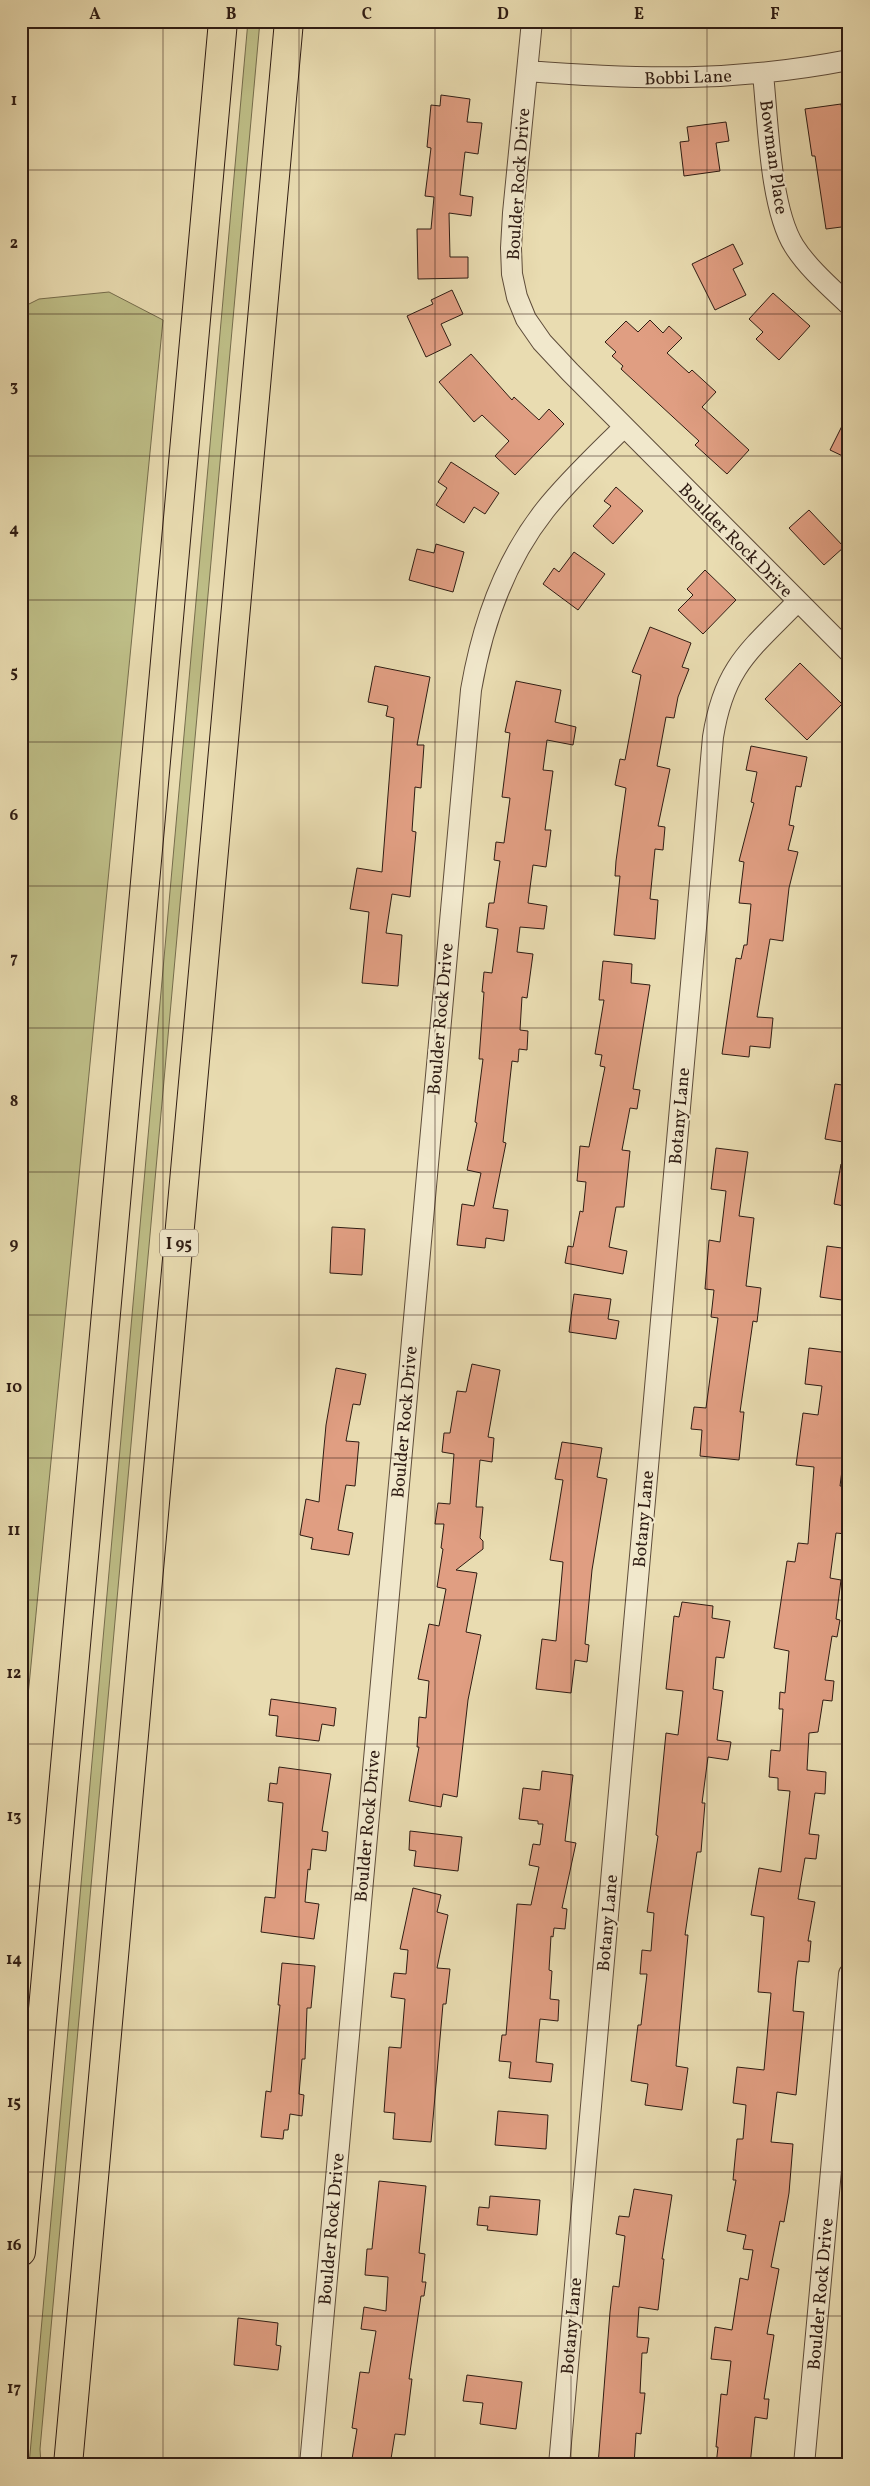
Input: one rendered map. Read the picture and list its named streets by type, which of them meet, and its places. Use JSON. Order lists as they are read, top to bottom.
{
  "streets": {
    "highway": ["I 95"],
    "street": [
      "Bobbi Lane",
      "Bowman Place",
      "Boulder Rock Drive",
      "Botany Lane"
    ]
  },
  "crossings": [
    ["Bobbi Lane", "Bowman Place"],
    ["Bobbi Lane", "Boulder Rock Drive"],
    ["Boulder Rock Drive", "Botany Lane"]
  ],
  "grid": {
    "columns": [
      "A",
      "B",
      "C",
      "D",
      "E",
      "F"
    ],
    "rows": [
      "1",
      "2",
      "3",
      "4",
      "5",
      "6",
      "7",
      "8",
      "9",
      "10",
      "11",
      "12",
      "13",
      "14",
      "15",
      "16",
      "17"
    ]
  }
}
